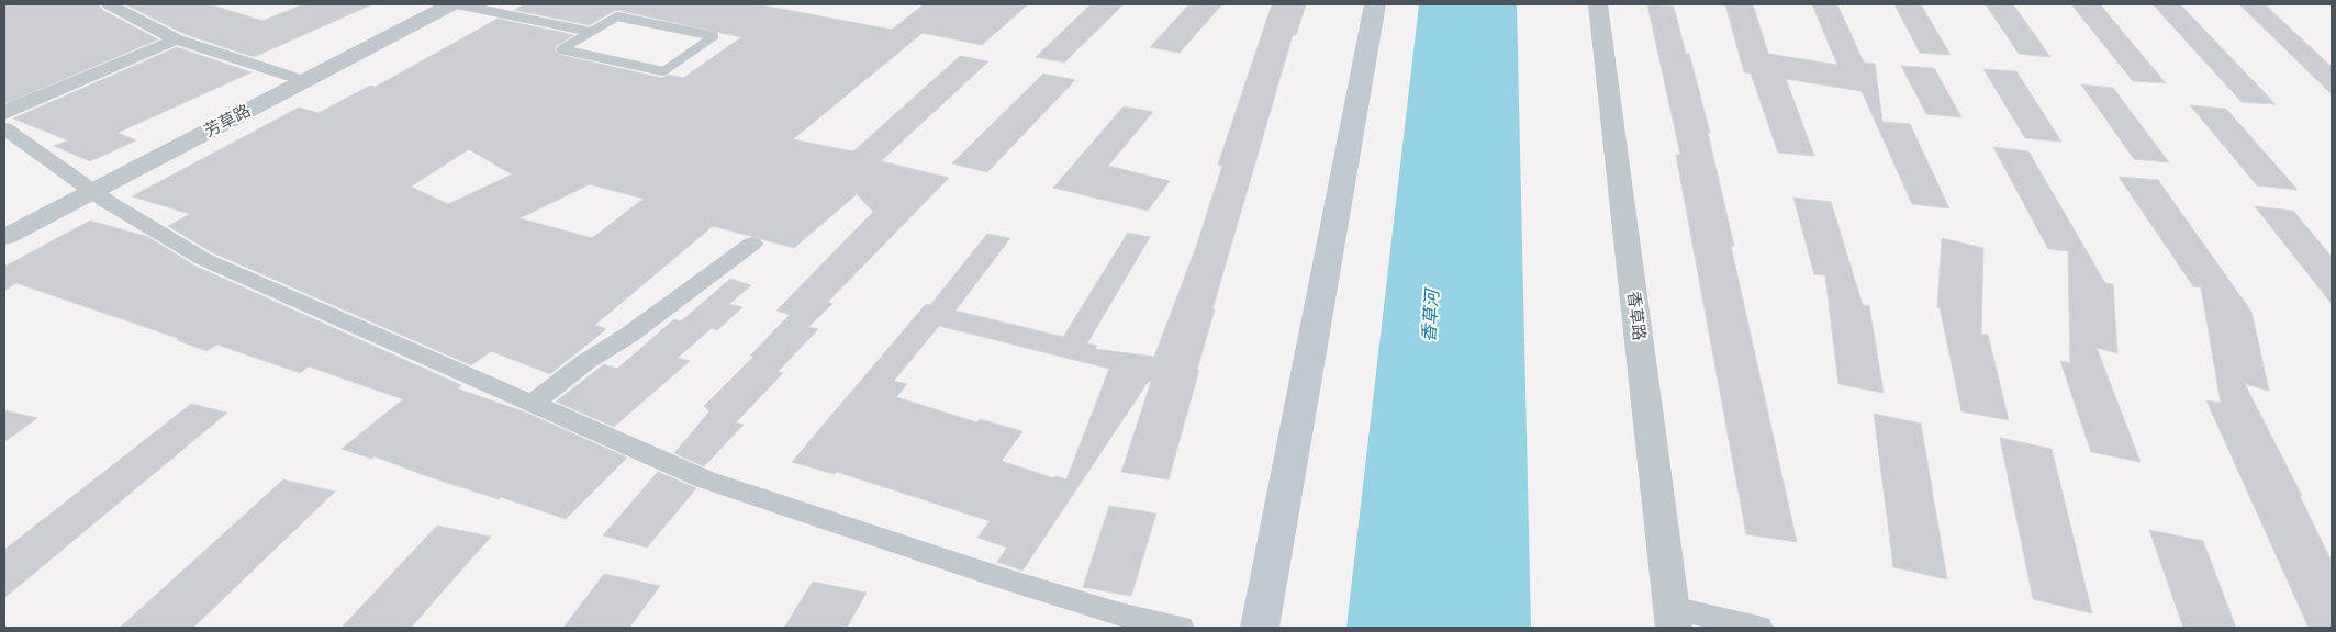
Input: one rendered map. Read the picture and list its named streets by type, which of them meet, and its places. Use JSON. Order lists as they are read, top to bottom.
{
  "streets": {
    "street": ["芳草路", "香草路"]
  },
  "water": ["香草河"]
}
